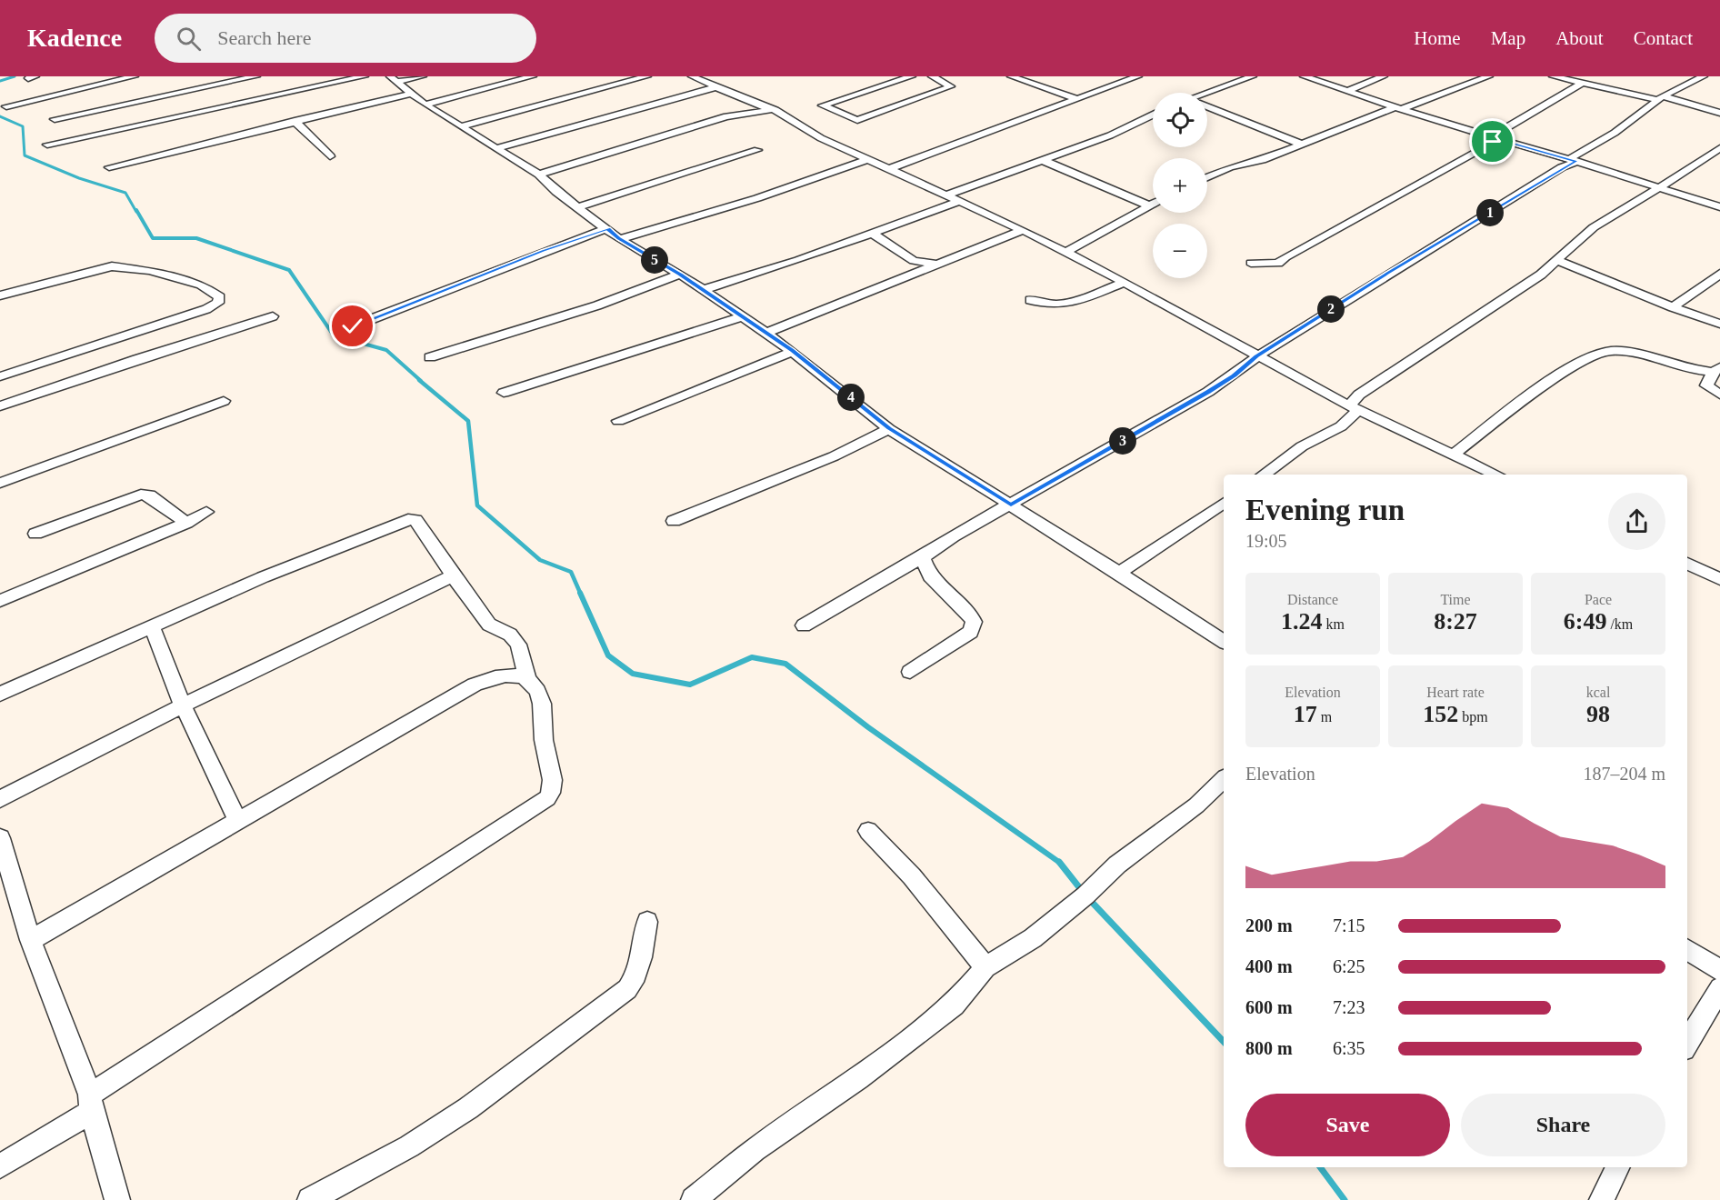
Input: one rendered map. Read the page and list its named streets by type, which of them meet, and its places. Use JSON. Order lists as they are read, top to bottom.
{
  "page": {
    "header": "Kadence",
    "search": "Search here",
    "nav": [
      "Home",
      "Map",
      "About",
      "Contact"
    ],
    "map_buttons": ["+", "−"],
    "pins": [
      "1",
      "5",
      "2",
      "4",
      "3"
    ],
    "heading": ["Evening run", "19:05"],
    "stats": [
      ["Distance", "1.24 km"],
      ["Time", "8:27"],
      ["Pace", "6:49 /km"],
      ["Elevation", "17 m"],
      ["Heart rate", "152 bpm"],
      ["kcal", "98"]
    ],
    "chart": ["Elevation", "187–204 m"],
    "list": [
      {
        "name": "200 m",
        "note": "7:15"
      },
      {
        "name": "400 m",
        "note": "6:25"
      },
      {
        "name": "600 m",
        "note": "7:23"
      },
      {
        "name": "800 m",
        "note": "6:35"
      }
    ],
    "buttons": ["Save", "Share"]
  }
}
